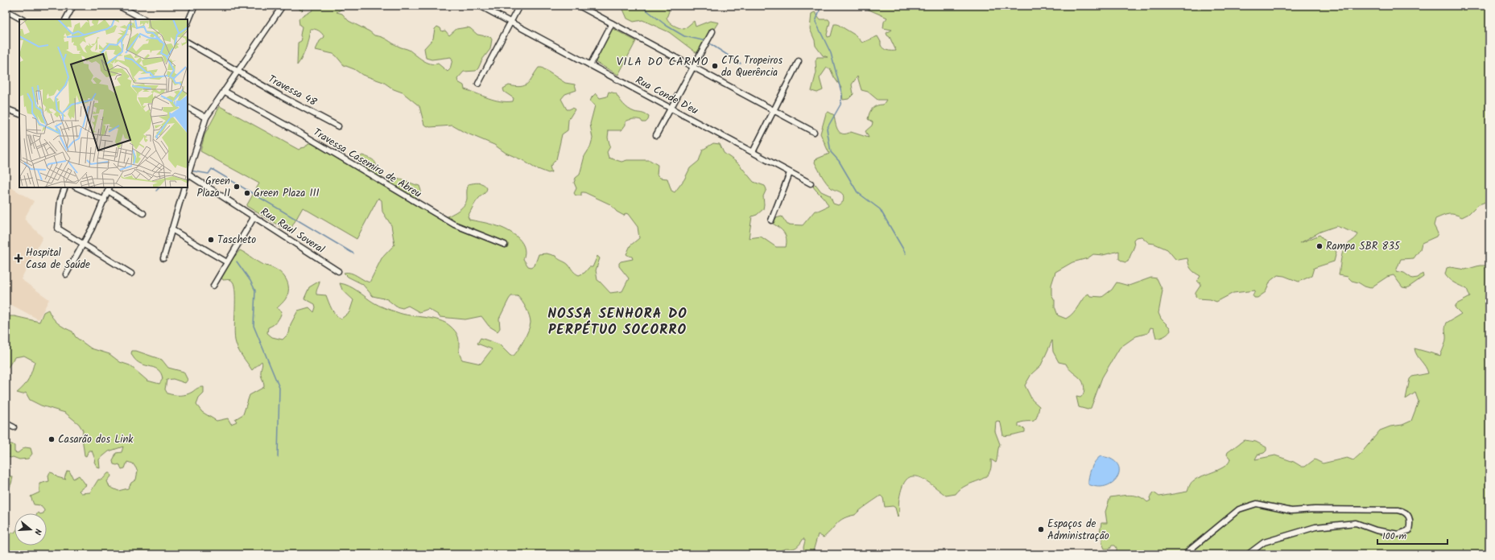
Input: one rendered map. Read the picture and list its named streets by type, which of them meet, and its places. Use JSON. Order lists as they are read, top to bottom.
{
  "streets": {
    "street": [
      "Travessa 48",
      "Rua Conde D'eu",
      "Travessa Casemiro de Abreu",
      "Rua Raul Soveral"
    ]
  },
  "districts": ["VILA DO CARMO", "NOSSA SENHORA DO PERPÉTUO SOCORRO"],
  "places": {
    "other": [
      "CTG Tropeiros da Querência",
      "Green Plaza II",
      "Green Plaza III",
      "Tascheto",
      "Rampa SBR 835",
      "Casarão dos Link",
      "Espaços de Administração"
    ],
    "health": ["Hospital Casa de Saúde"]
  },
  "scale_bar": "100 m",
  "north": "right"
}
